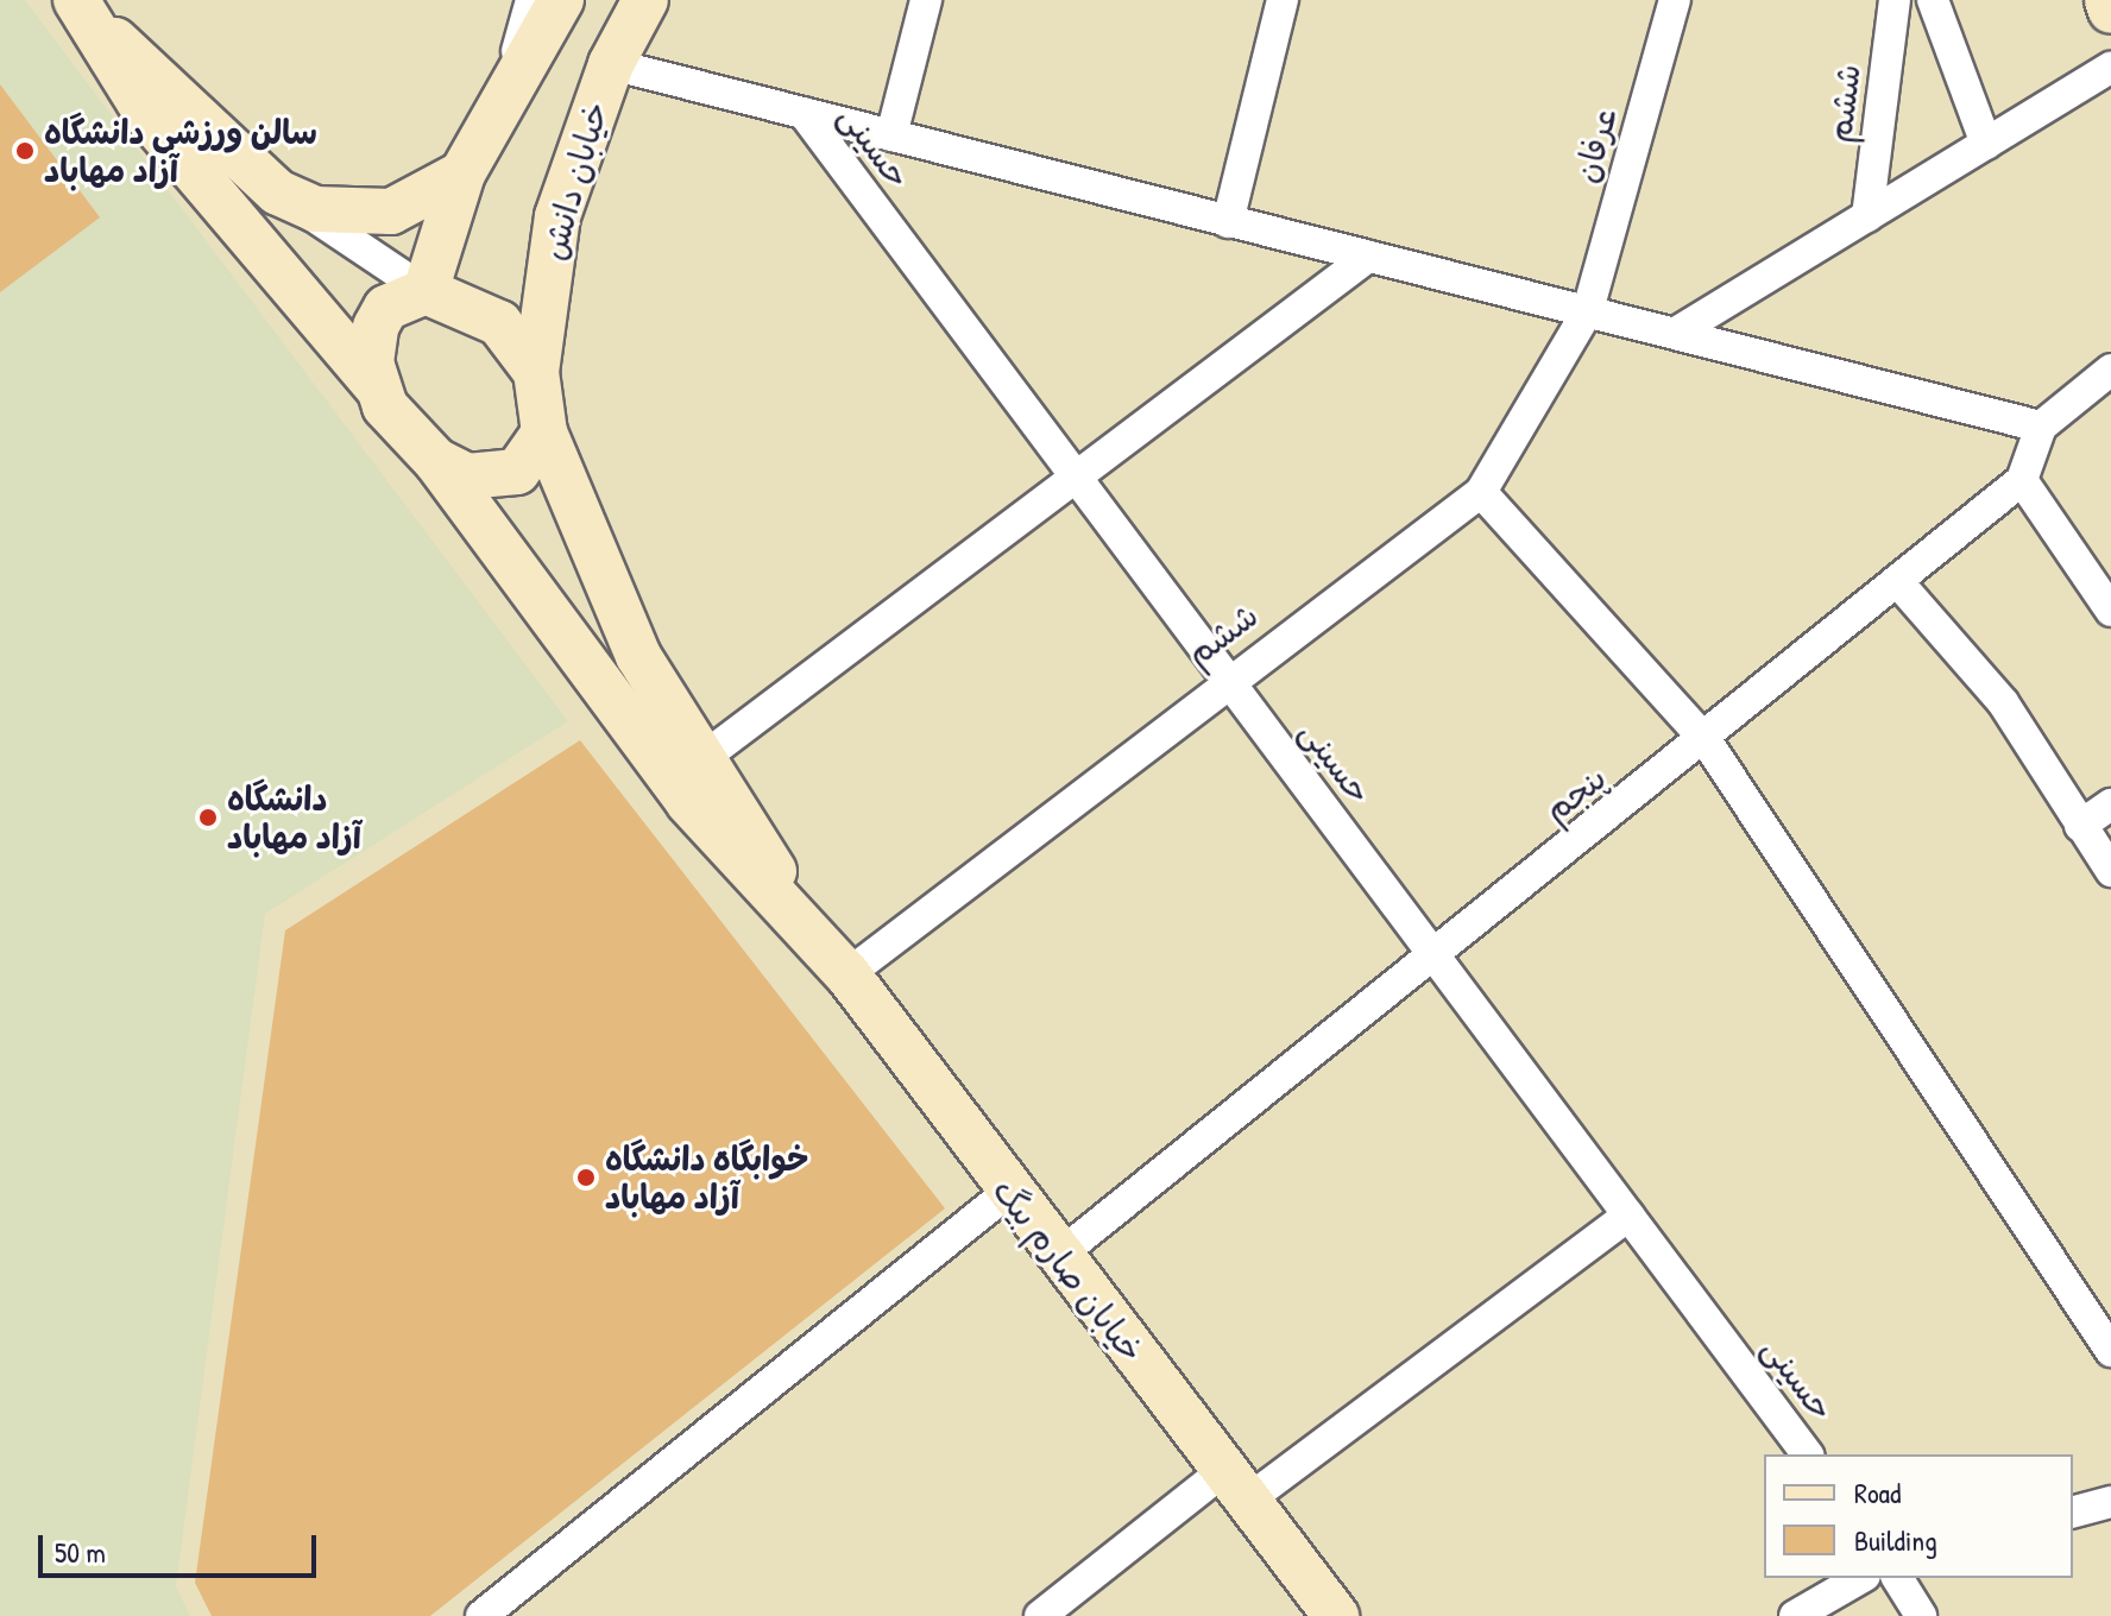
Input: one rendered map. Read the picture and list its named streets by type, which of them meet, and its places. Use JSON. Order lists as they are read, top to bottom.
{
  "streets": {
    "street": [
      "ششم",
      "عرفان",
      "حسینی",
      "خیابان دانش",
      "پنجم",
      "خیابان صارم بیگ"
    ]
  },
  "crossings": [
    ["ششم", "عرفان"],
    ["ششم", "حسینی"],
    ["ششم", "خیابان صارم بیگ"],
    ["حسینی", "پنجم"],
    ["پنجم", "خیابان صارم بیگ"]
  ],
  "places": ["سالن ورزشی دانشگاه آزاد مهاباد", "دانشگاه آزاد مهاباد", "خوابگاه دانشگاه آزاد مهاباد"],
  "legend": ["Road", "Building"],
  "scale_bar": "50 m"
}
